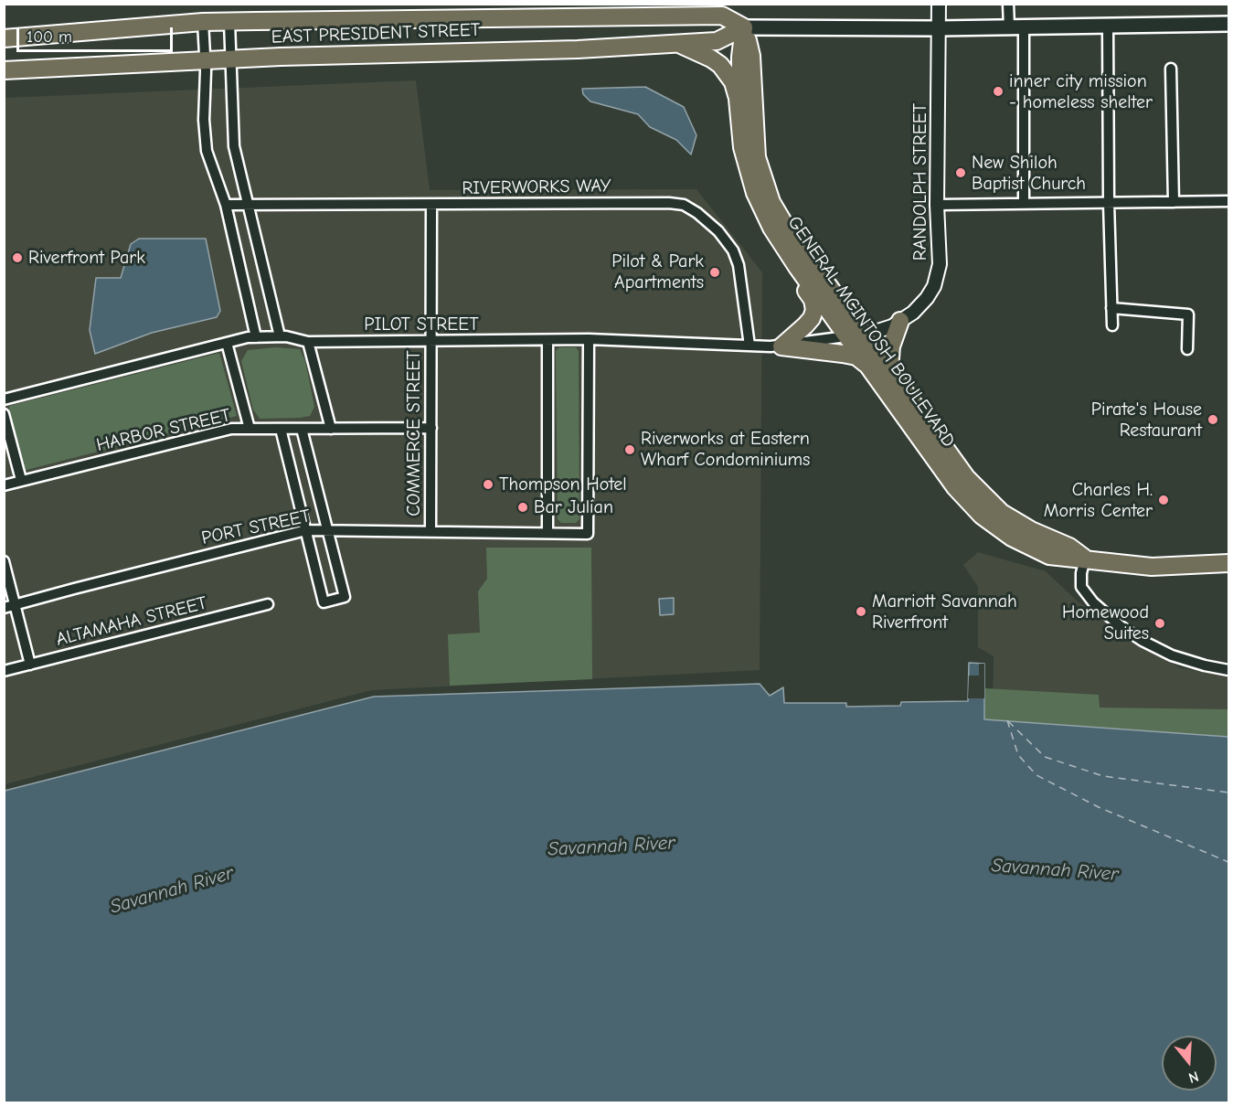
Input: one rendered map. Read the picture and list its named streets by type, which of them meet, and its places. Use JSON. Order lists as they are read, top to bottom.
{
  "streets": {
    "main road": ["EAST PRESIDENT STREET", "GENERAL MCINTOSH BOULEVARD"],
    "street": [
      "RANDOLPH STREET",
      "RIVERWORKS WAY",
      "PILOT STREET",
      "HARBOR STREET",
      "COMMERCE STREET",
      "PORT STREET",
      "ALTAMAHA STREET"
    ]
  },
  "crossings": [
    ["EAST PRESIDENT STREET", "RANDOLPH STREET"],
    ["EAST PRESIDENT STREET", "GENERAL MCINTOSH BOULEVARD"],
    ["RANDOLPH STREET", "PILOT STREET"],
    ["RANDOLPH STREET", "GENERAL MCINTOSH BOULEVARD"],
    ["RIVERWORKS WAY", "PILOT STREET"],
    ["RIVERWORKS WAY", "COMMERCE STREET"],
    ["PILOT STREET", "GENERAL MCINTOSH BOULEVARD"],
    ["PILOT STREET", "COMMERCE STREET"],
    ["PILOT STREET", "PORT STREET"],
    ["HARBOR STREET", "COMMERCE STREET"],
    ["COMMERCE STREET", "PORT STREET"]
  ],
  "water": ["Savannah River"],
  "places": [
    "inner city mission - homeless shelter",
    "New Shiloh Baptist Church",
    "Riverfront Park",
    "Pilot & Park Apartments",
    "Pirate's House Restaurant",
    "Riverworks at Eastern Wharf Condominiums",
    "Thompson Hotel",
    "Charles H. Morris Center",
    "Bar Julian",
    "Marriott Savannah Riverfront",
    "Homewood Suites"
  ],
  "scale_bar": "100 m",
  "north": "bottom"
}
